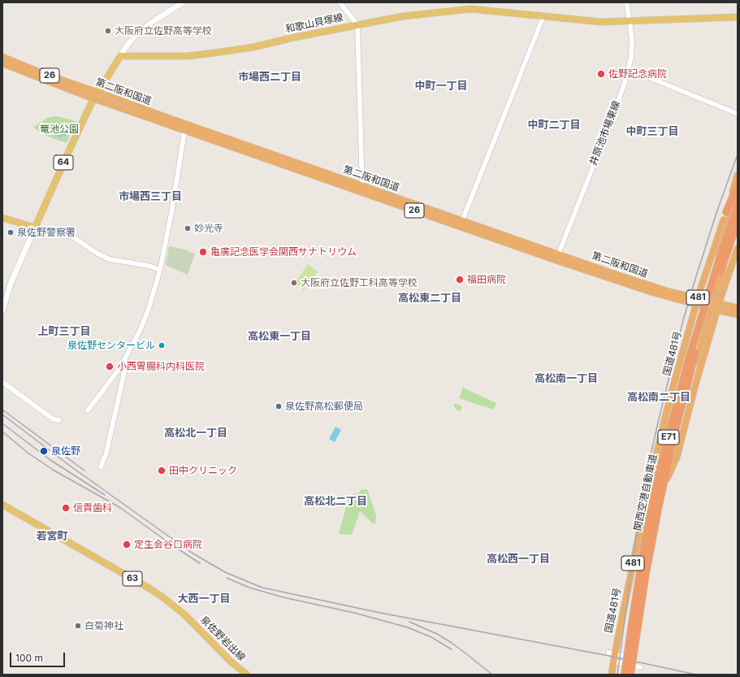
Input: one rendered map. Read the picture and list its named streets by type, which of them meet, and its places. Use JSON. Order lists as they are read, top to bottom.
{
  "streets": {
    "highway": [
      "26",
      "第二阪和国道",
      "481",
      "国道481号",
      "E71",
      "関西空港自動車道"
    ],
    "main road": [
      "和歌山貝塚線",
      "64",
      "63",
      "泉佐野岩出線"
    ],
    "street": ["井原池市場東線"]
  },
  "crossings": [
    ["和歌山貝塚線", "井原池市場東線"],
    ["和歌山貝塚線", "64"],
    ["第二阪和国道", "井原池市場東線"],
    ["第二阪和国道", "64"],
    ["第二阪和国道", "481"],
    ["481", "国道481号"]
  ],
  "districts": [
    "市場西二丁目",
    "中町一丁目",
    "中町二丁目",
    "中町三丁目",
    "市場西三丁目",
    "高松東二丁目",
    "上町三丁目",
    "高松東一丁目",
    "高松南一丁目",
    "高松南二丁目",
    "高松北一丁目",
    "高松北二丁目",
    "若宮町",
    "高松西一丁目",
    "大西一丁目"
  ],
  "parks": ["篭池公園"],
  "places": [
    "大阪府立佐野高等学校",
    "佐野記念病院",
    "妙光寺",
    "泉佐野警察署",
    "亀廣記念医学会関西サナトリウム",
    "福田病院",
    "大阪府立佐野工科高等学校",
    "泉佐野センタービル",
    "小西胃腸科内科医院",
    "泉佐野高松郵便局",
    "泉佐野",
    "田中クリニック",
    "信貴歯科",
    "定生会谷口病院",
    "白菊神社"
  ],
  "scale_bar": "100 m"
}
